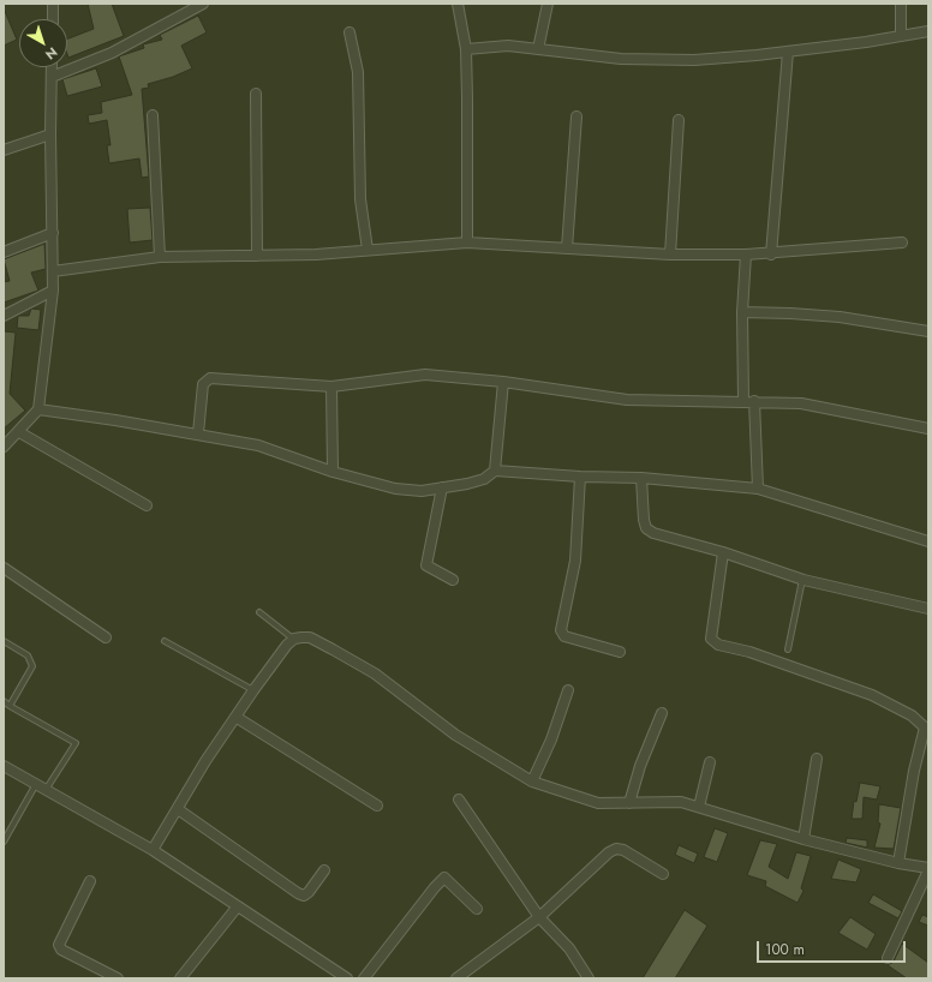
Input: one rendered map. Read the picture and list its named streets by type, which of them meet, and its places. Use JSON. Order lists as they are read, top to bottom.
{
  "scale_bar": "100 m",
  "north": "bottom right"
}
